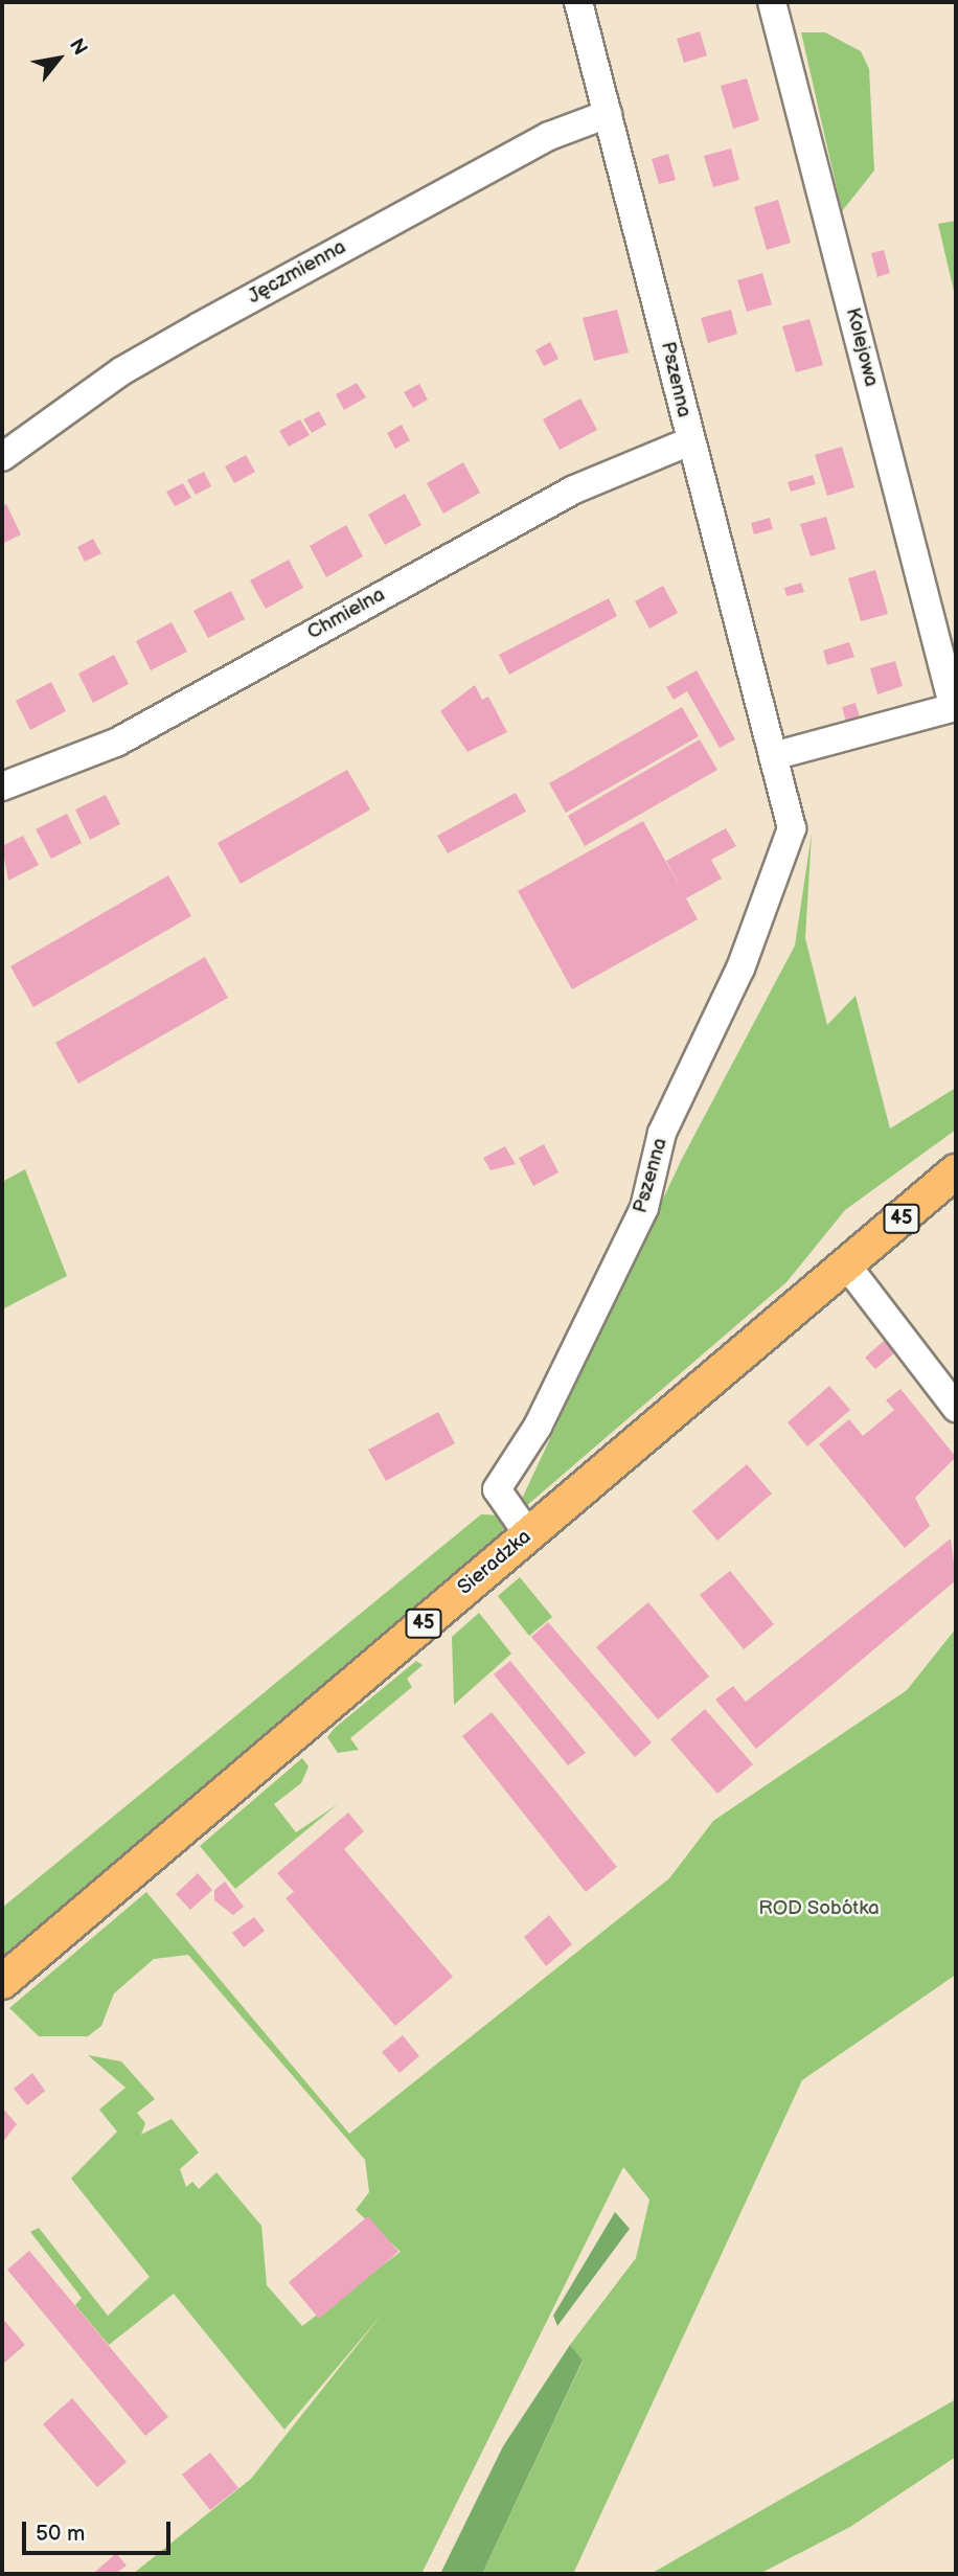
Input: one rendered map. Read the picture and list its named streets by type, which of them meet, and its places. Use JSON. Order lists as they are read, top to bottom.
{
  "streets": {
    "main road": ["45", "Sieradzka"],
    "street": [
      "Jęczmienna",
      "Kolejowa",
      "Pszenna",
      "Chmielna"
    ]
  },
  "crossings": [
    ["Jęczmienna", "Pszenna"],
    ["Kolejowa", "Pszenna"],
    ["Pszenna", "Chmielna"],
    ["Pszenna", "Sieradzka"]
  ],
  "parks": ["ROD Sobótka"],
  "scale_bar": "50 m",
  "north": "top right"
}
